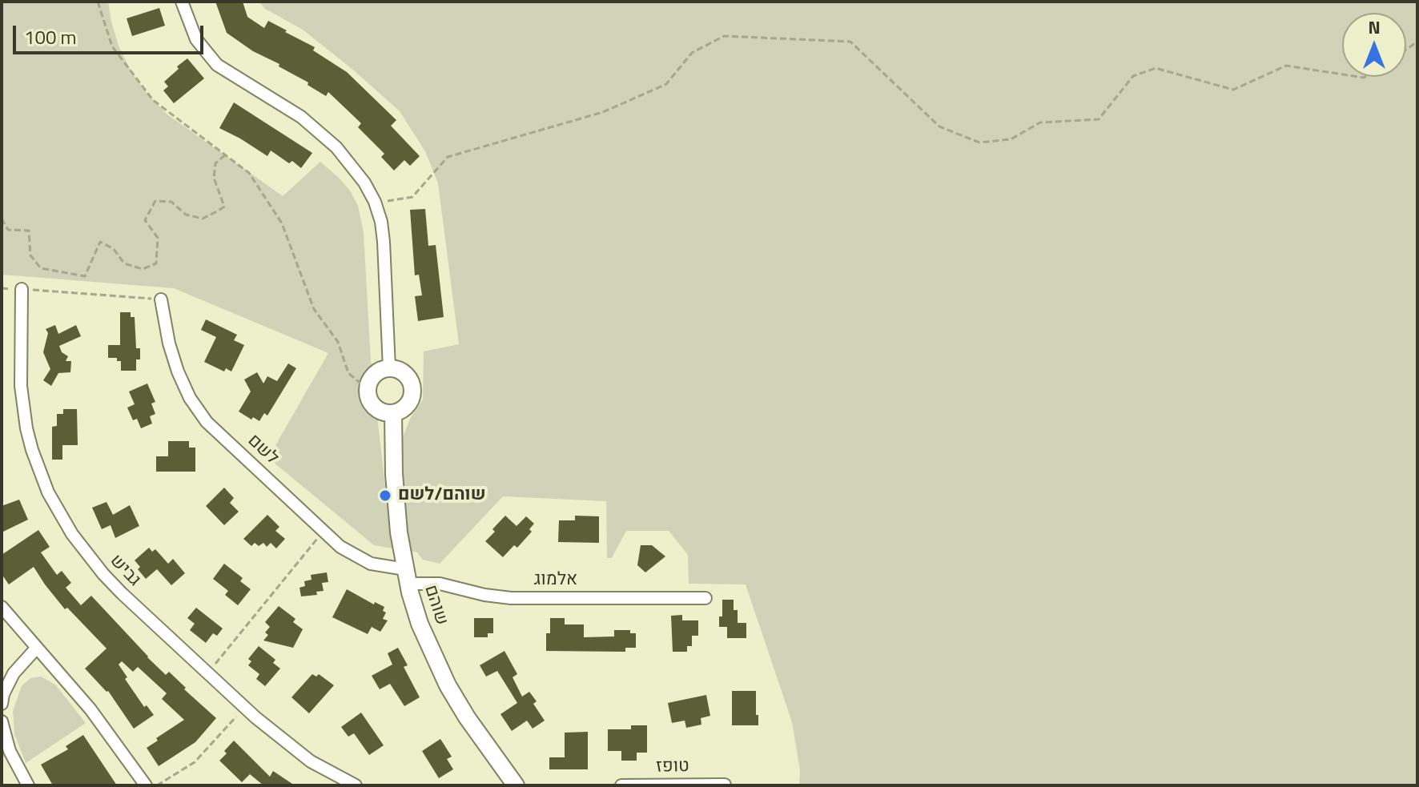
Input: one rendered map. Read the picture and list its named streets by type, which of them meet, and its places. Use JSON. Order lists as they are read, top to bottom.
{
  "streets": {
    "street": [
      "לשם",
      "גביש",
      "אלמוג",
      "שוהם",
      "טופז"
    ]
  },
  "crossings": [
    ["לשם", "אלמוג"],
    ["לשם", "שוהם"],
    ["אלמוג", "שוהם"]
  ],
  "places": ["שוהם/לשם"],
  "scale_bar": "100 m",
  "north": "top"
}
